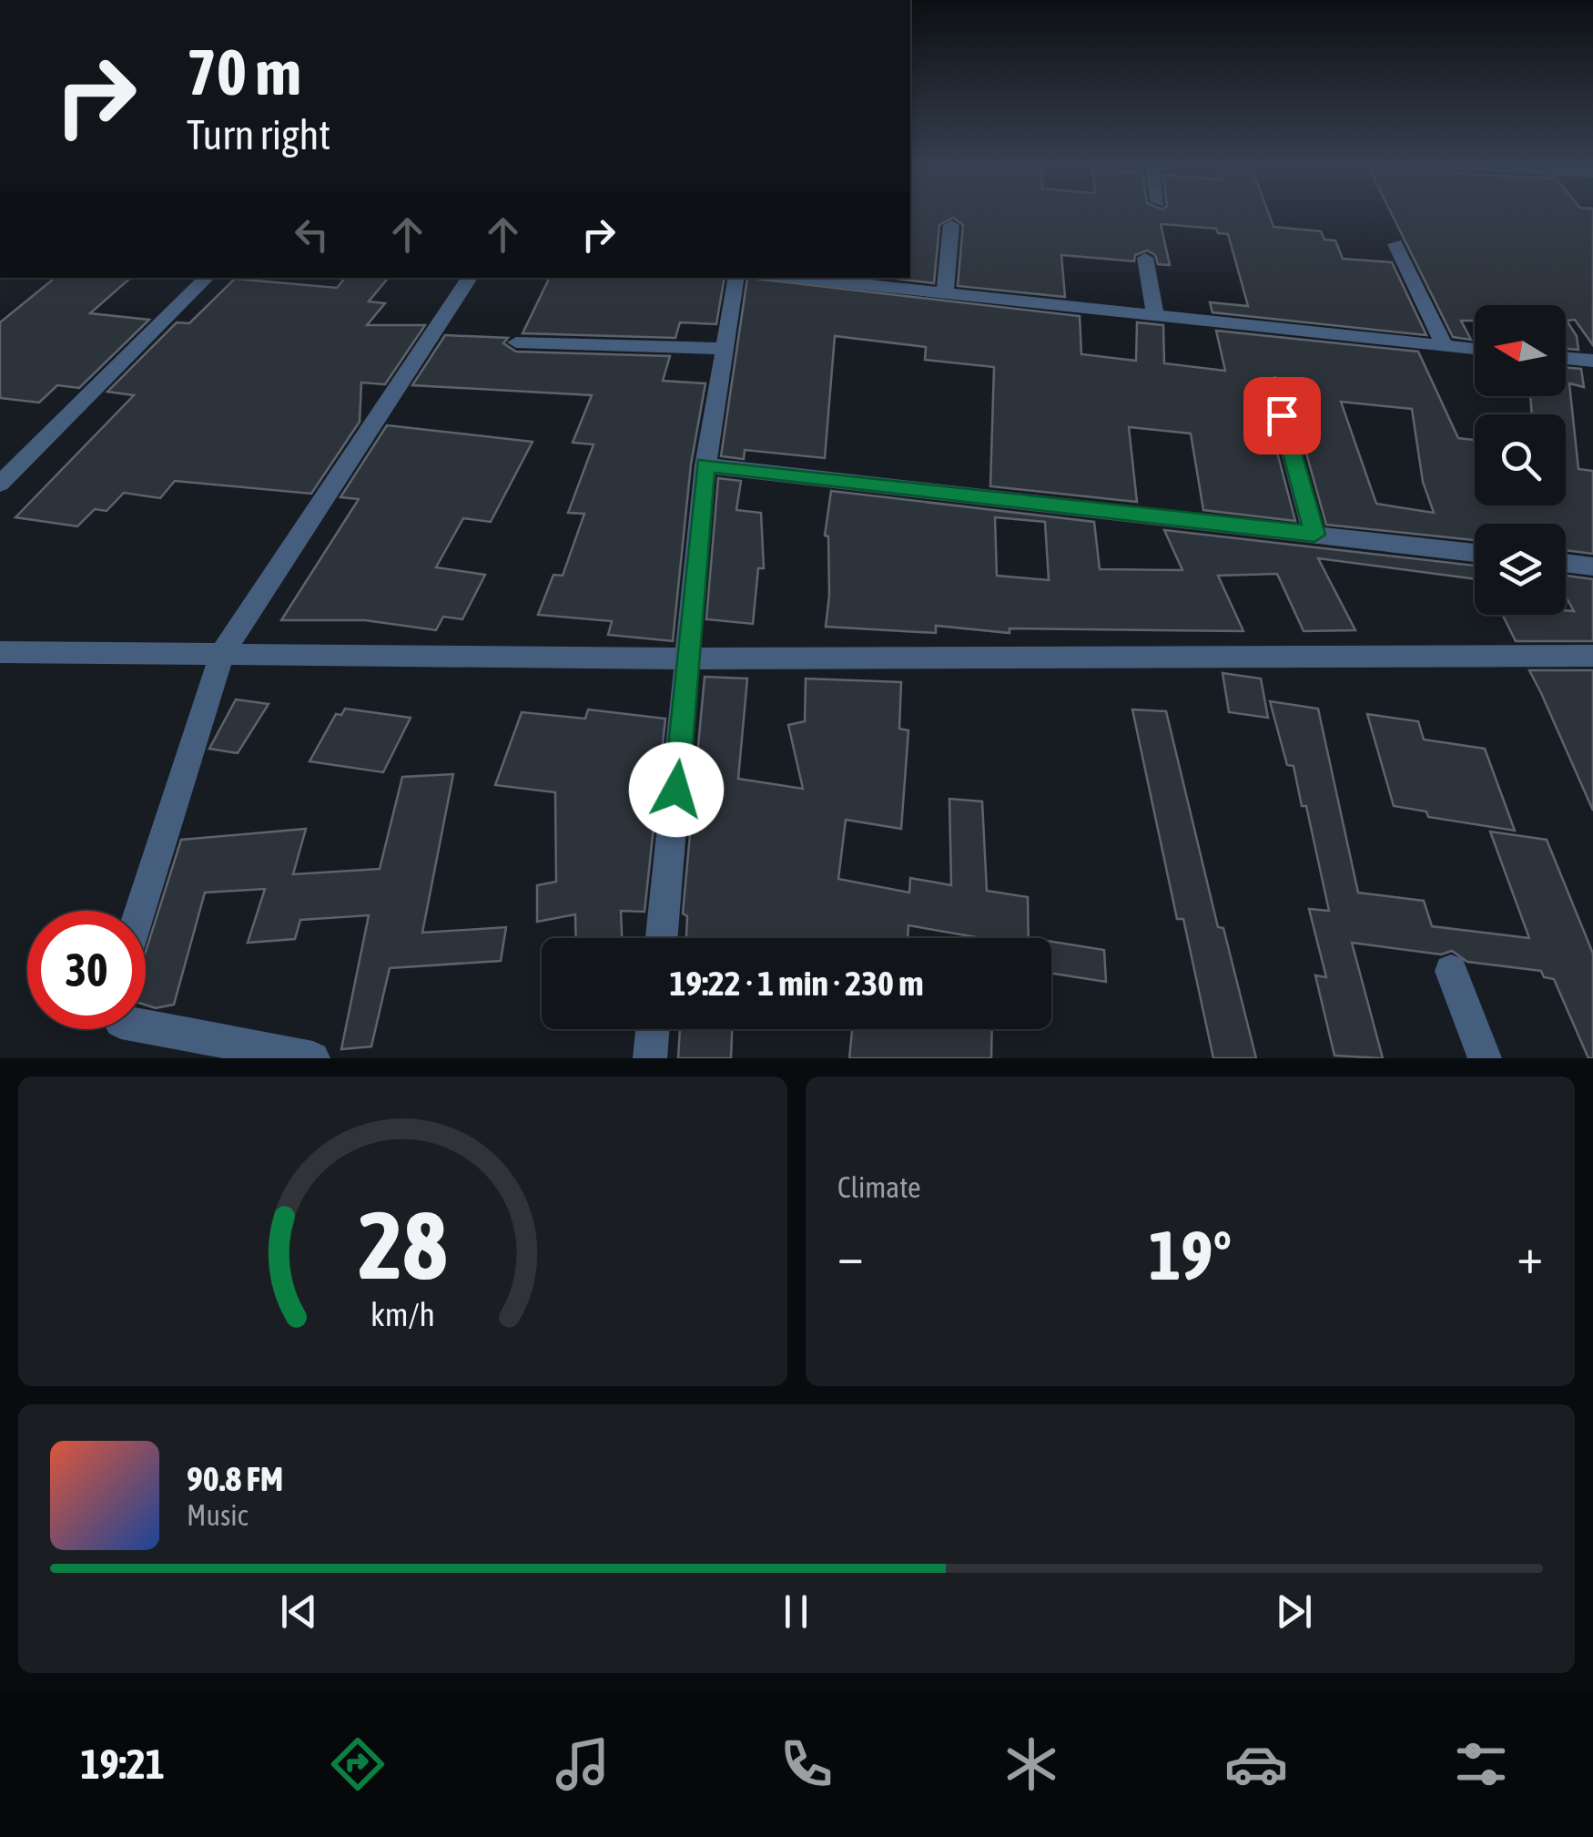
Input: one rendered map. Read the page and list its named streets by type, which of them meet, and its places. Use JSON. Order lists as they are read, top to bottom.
{
  "north": "left",
  "page": {
    "turn": ["70 m", "Turn right"],
    "limit": "30",
    "trip": "19:22 · 1 min · 230 m",
    "tile": "Climate",
    "heat": ["−", "19°", "+"],
    "song": ["90.8 FM", "Music"],
    "tabs": "19:21",
    "gauge": ["28", "km/h"]
  }
}
